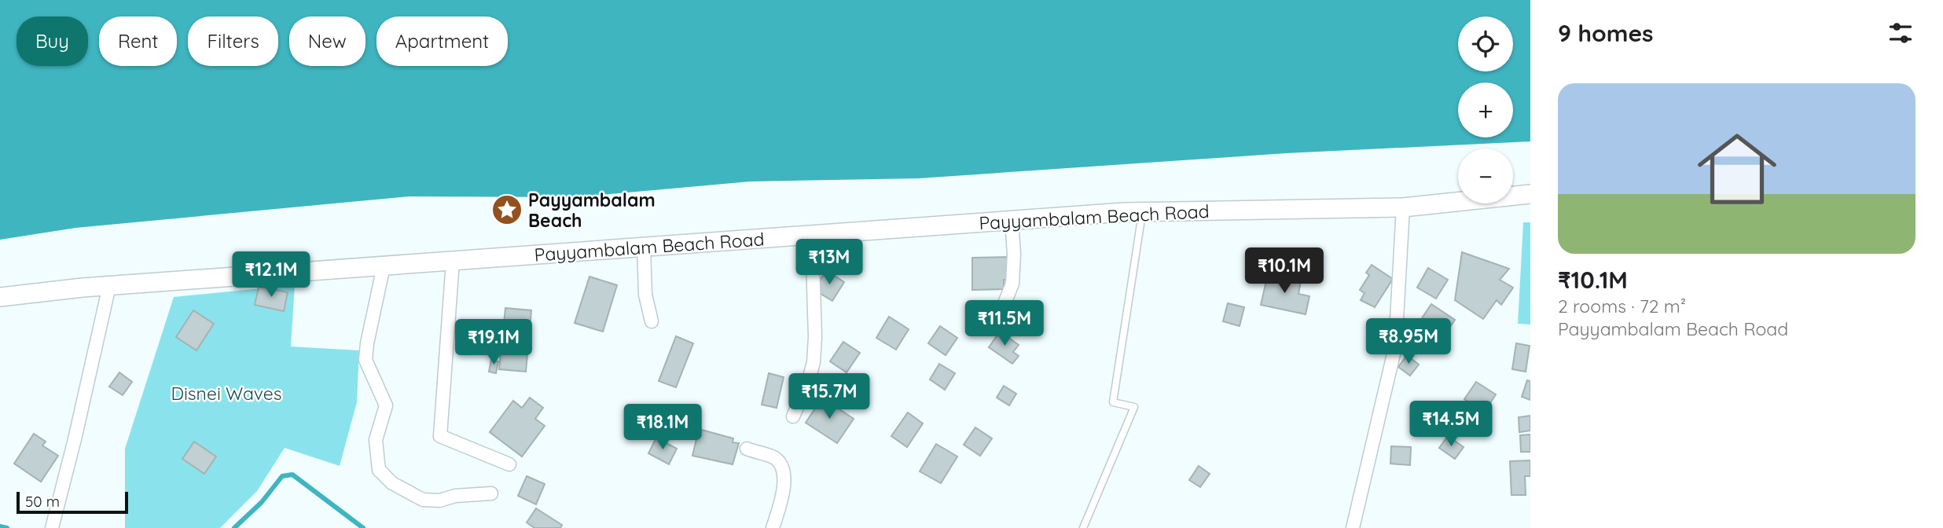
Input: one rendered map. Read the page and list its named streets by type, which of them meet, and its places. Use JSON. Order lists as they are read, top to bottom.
{
  "streets": {
    "main road": ["Payyambalam Beach Road"]
  },
  "parks": ["Disnei Waves"],
  "places": {
    "place": ["Payyambalam Beach"]
  },
  "scale_bar": "50 m",
  "page": {
    "heading": "9 homes",
    "map_buttons": ["+", "−"],
    "chip": [
      "Buy",
      "Rent",
      "Filters",
      "New",
      "Apartment"
    ],
    "list": [
      {
        "name": "₹10.1M",
        "note": "2 rooms · 72 m² · Payyambalam Beach Road"
      }
    ],
    "price": [
      "₹13M",
      "₹10.1M",
      "₹12.1M",
      "₹11.5M",
      "₹8.95M",
      "₹19.1M",
      "₹15.7M",
      "₹14.5M",
      "₹18.1M"
    ],
    "scale": "50 m"
  }
}
